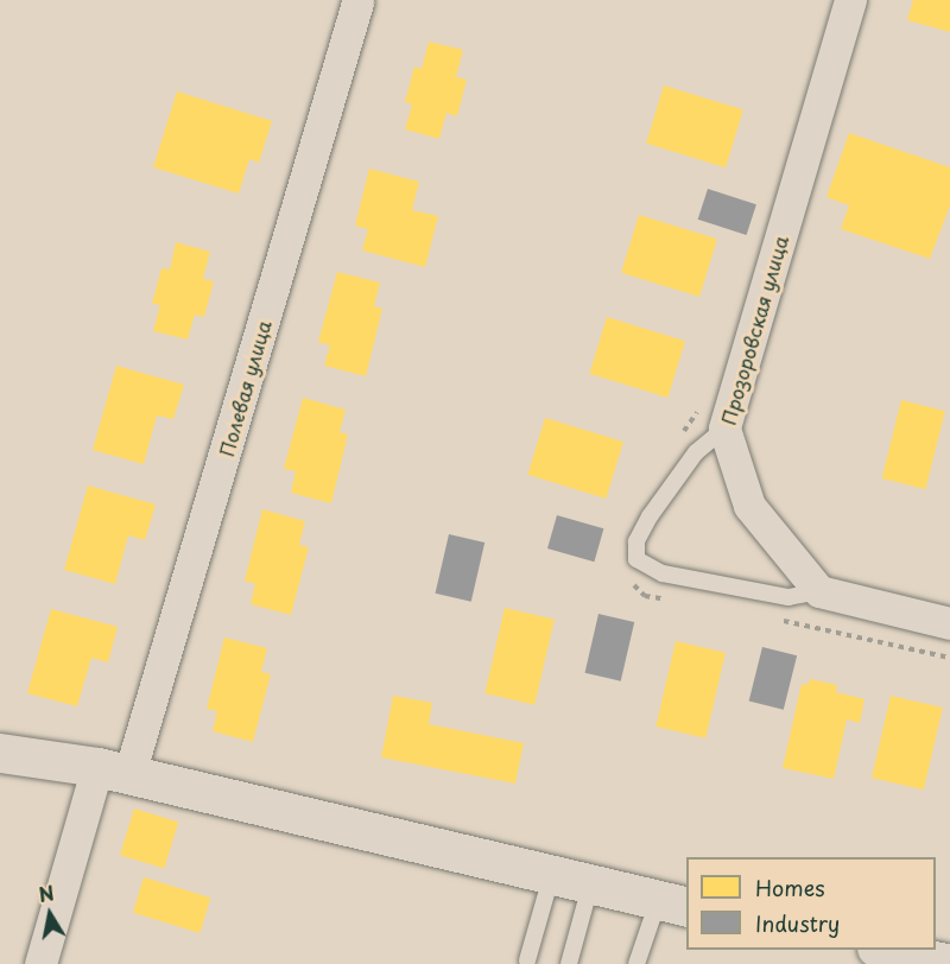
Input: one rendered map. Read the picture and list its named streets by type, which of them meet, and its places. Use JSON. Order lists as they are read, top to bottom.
{
  "streets": {
    "street": ["Прозоровская улица", "Полевая улица"]
  },
  "legend": ["Homes", "Industry"],
  "north": "top"
}
